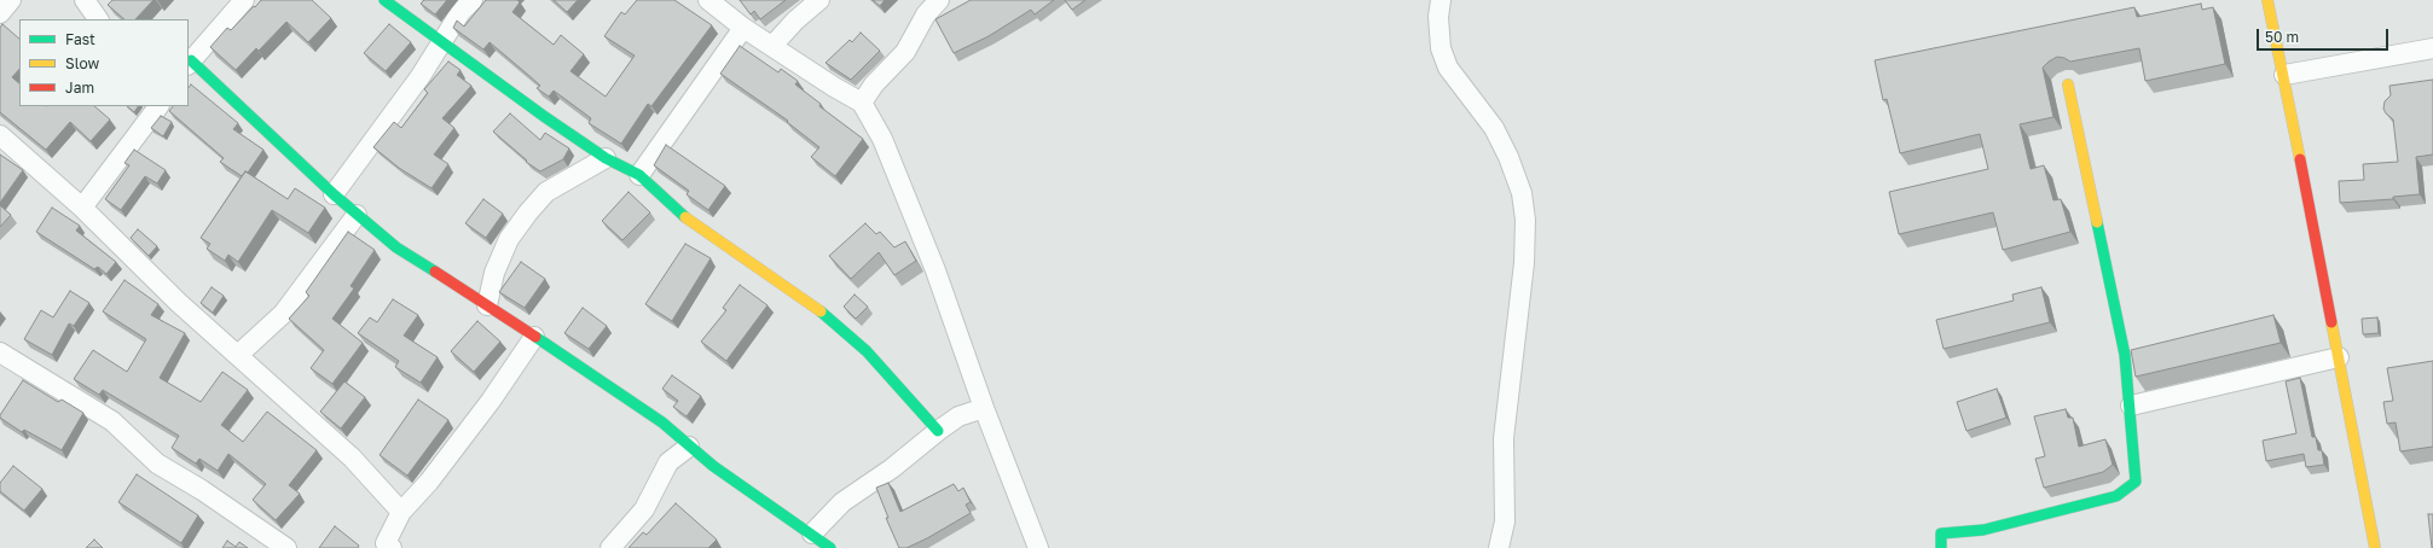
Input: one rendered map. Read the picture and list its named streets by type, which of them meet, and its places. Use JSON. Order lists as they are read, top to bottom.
{
  "legend": ["Fast", "Slow", "Jam"],
  "scale_bar": "50 m"
}
